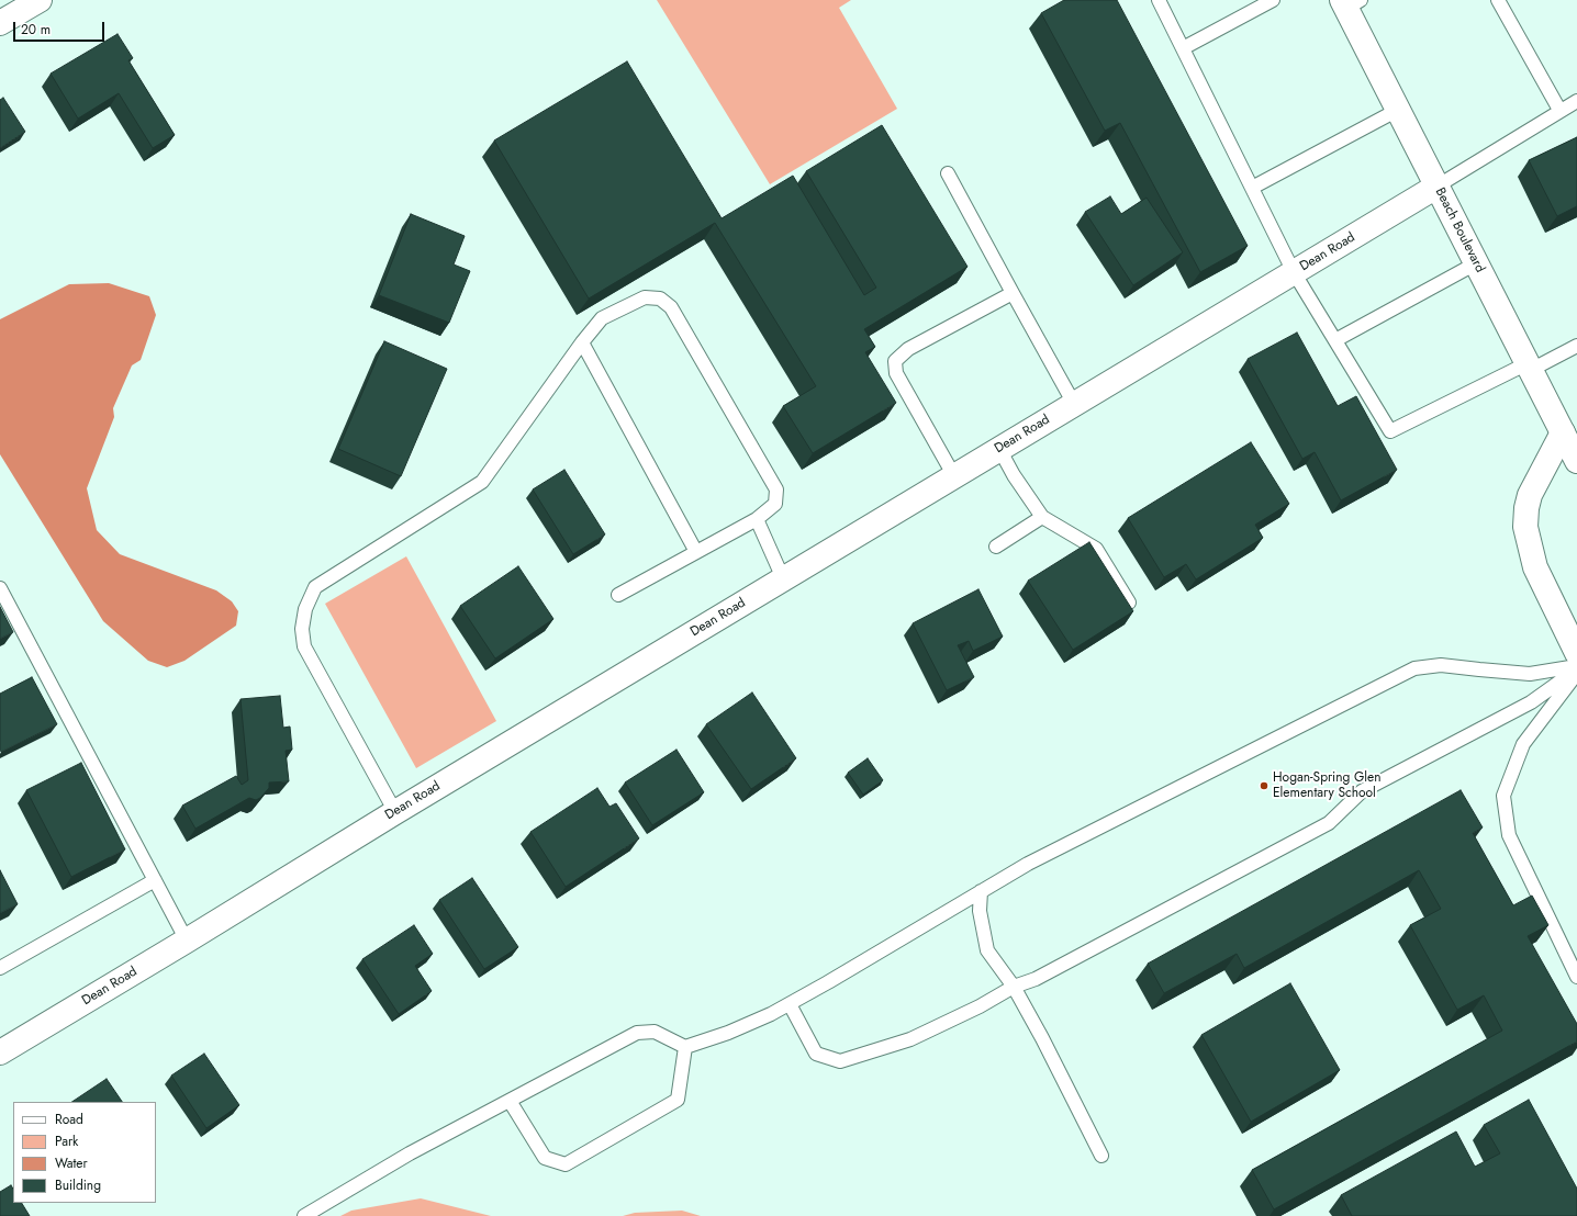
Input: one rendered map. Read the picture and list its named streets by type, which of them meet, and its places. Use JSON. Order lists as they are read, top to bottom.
{
  "streets": {
    "main road": ["Beach Boulevard", "Dean Road"]
  },
  "crossings": [
    ["Beach Boulevard", "Dean Road"]
  ],
  "places": ["Hogan-Spring Glen Elementary School"],
  "legend": [
    "Road",
    "Park",
    "Water",
    "Building"
  ],
  "scale_bar": "20 m"
}
